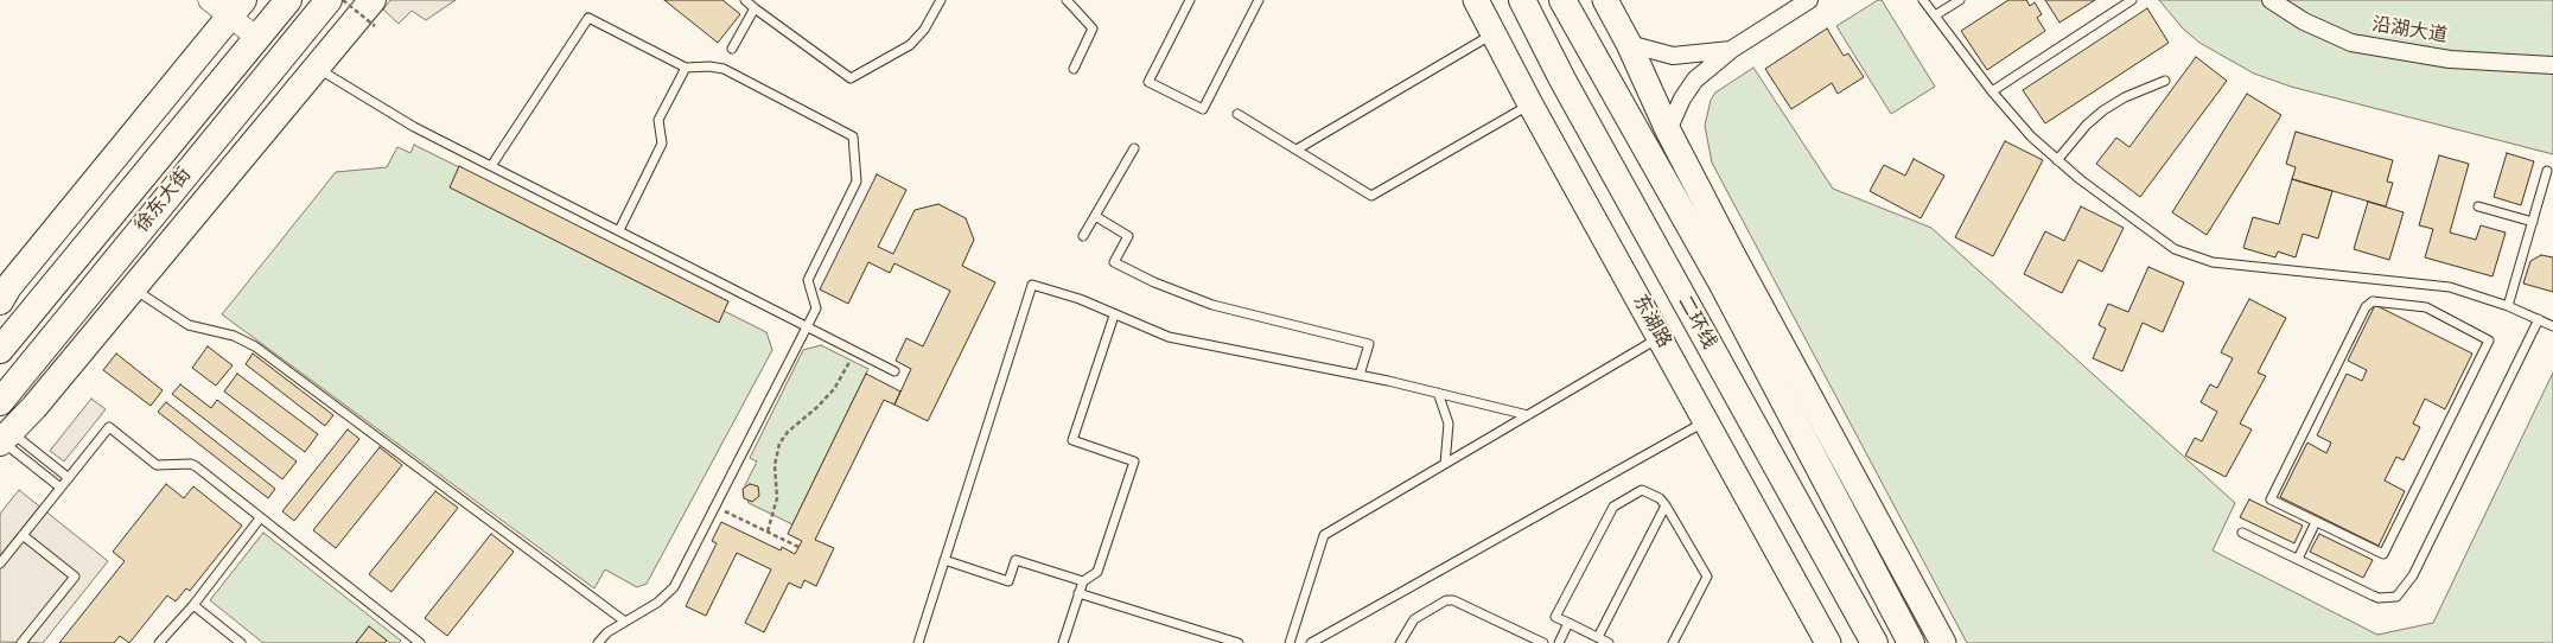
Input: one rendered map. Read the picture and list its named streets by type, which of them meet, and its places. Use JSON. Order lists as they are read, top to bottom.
{
  "streets": {
    "highway": ["徐东大街", "二环线"],
    "main road": ["东湖路"],
    "street": ["沿湖大道"]
  }
}
